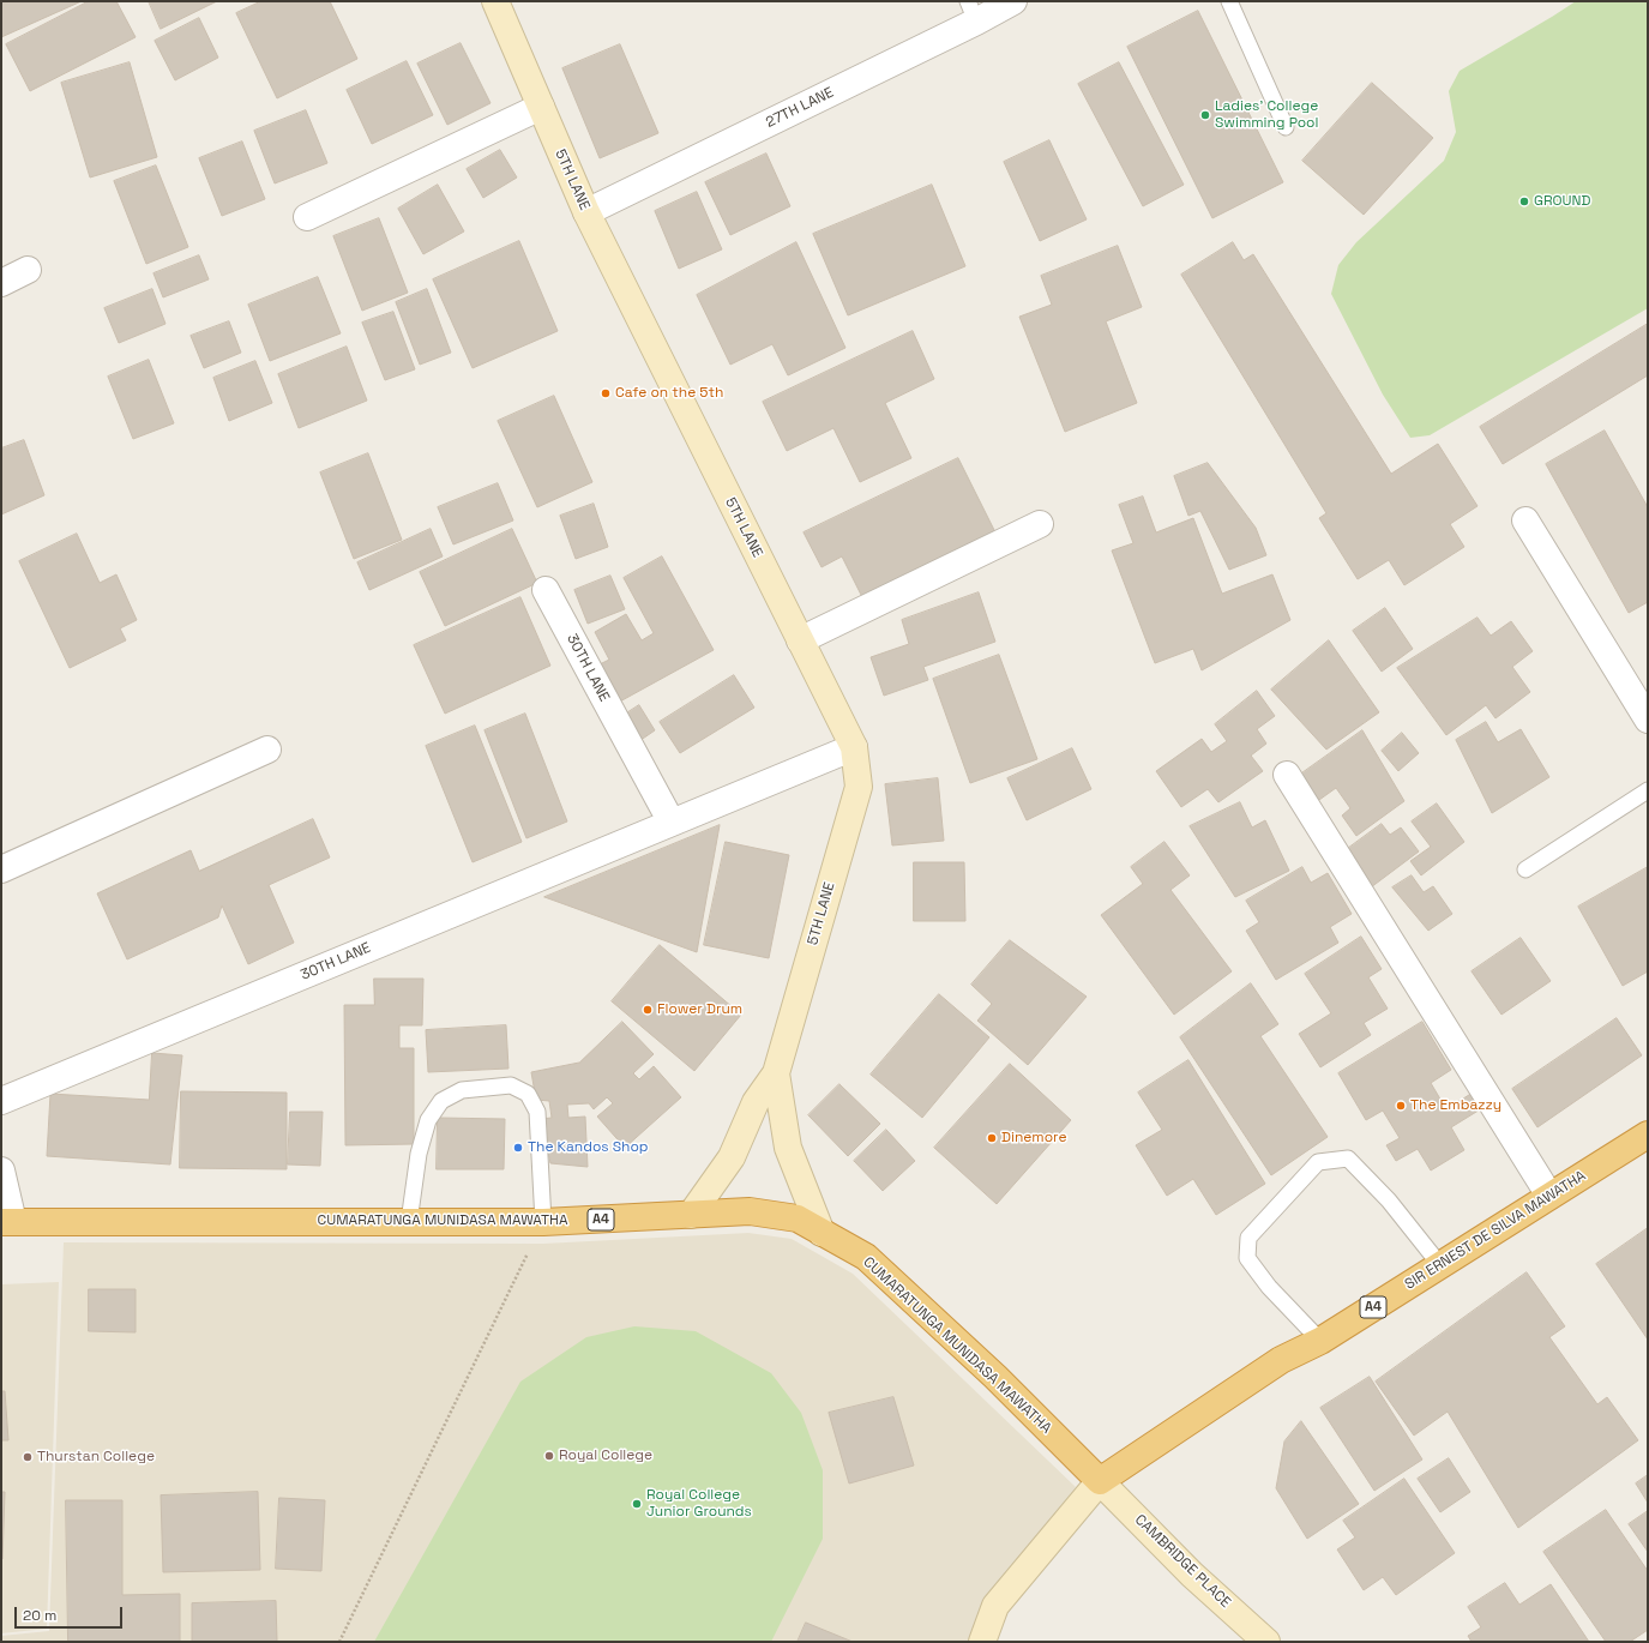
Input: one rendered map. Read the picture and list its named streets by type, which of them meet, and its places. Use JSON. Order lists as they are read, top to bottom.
{
  "streets": {
    "highway": ["A4", "CUMARATUNGA MUNIDASA MAWATHA", "SIR ERNEST DE SILVA MAWATHA"],
    "main road": ["5TH LANE", "CAMBRIDGE PLACE"],
    "street": ["27TH LANE", "30TH LANE"]
  },
  "crossings": [
    ["27TH LANE", "5TH LANE"],
    ["5TH LANE", "30TH LANE"],
    ["5TH LANE", "CUMARATUNGA MUNIDASA MAWATHA"],
    ["CUMARATUNGA MUNIDASA MAWATHA", "SIR ERNEST DE SILVA MAWATHA"],
    ["CUMARATUNGA MUNIDASA MAWATHA", "CAMBRIDGE PLACE"],
    ["SIR ERNEST DE SILVA MAWATHA", "CAMBRIDGE PLACE"]
  ],
  "places": [
    "Ladies' College Swimming Pool",
    "GROUND",
    "Cafe on the 5th",
    "Flower Drum",
    "The Embazzy",
    "Dinemore",
    "The Kandos Shop",
    "Royal College",
    "Thurstan College",
    "Royal College Junior Grounds"
  ],
  "scale_bar": "20 m"
}
